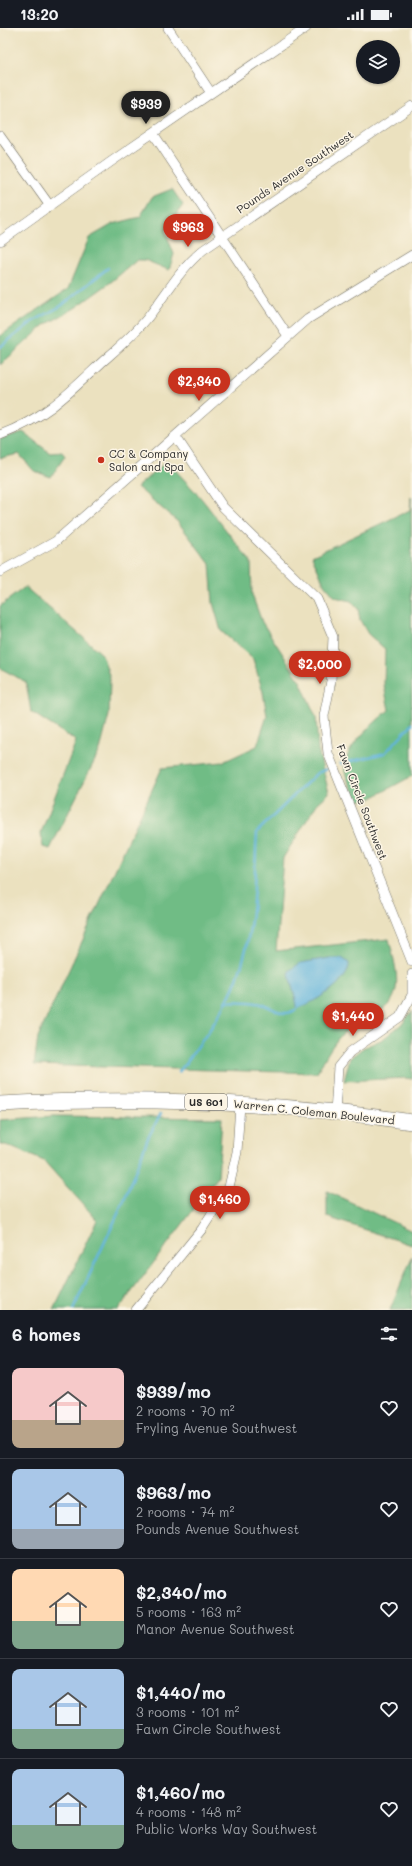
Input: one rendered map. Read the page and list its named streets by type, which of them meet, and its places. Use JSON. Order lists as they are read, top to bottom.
{
  "streets": {
    "highway": ["US 601", "Warren C. Coleman Boulevard"],
    "street": ["Pounds Avenue Southwest", "Fawn Circle Southwest"]
  },
  "places": ["CC & Company Salon and Spa"],
  "page": {
    "status": "13:20",
    "price": [
      "$939",
      "$963",
      "$2,340",
      "$2,000",
      "$1,440",
      "$1,460"
    ],
    "heading": "6 homes",
    "list": [
      {
        "name": "$939/mo",
        "note": "2 rooms · 70 m² · Fryling Avenue Southwest"
      },
      {
        "name": "$963/mo",
        "note": "2 rooms · 74 m² · Pounds Avenue Southwest"
      },
      {
        "name": "$2,340/mo",
        "note": "5 rooms · 163 m² · Manor Avenue Southwest"
      },
      {
        "name": "$1,440/mo",
        "note": "3 rooms · 101 m² · Fawn Circle Southwest"
      },
      {
        "name": "$1,460/mo",
        "note": "4 rooms · 148 m² · Public Works Way Southwest"
      }
    ]
  }
}
